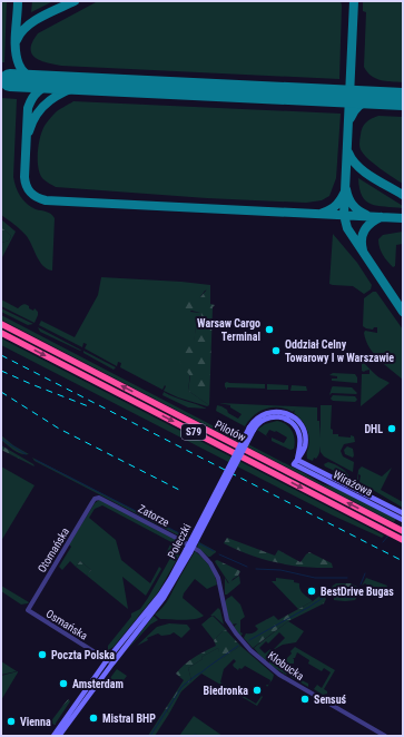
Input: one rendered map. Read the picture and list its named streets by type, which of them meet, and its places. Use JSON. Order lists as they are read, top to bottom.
{
  "streets": {
    "highway": ["Pilotów", "S79"],
    "main road": ["Wirażowa", "Poleczki"],
    "street": [
      "Zatorze",
      "Otomańska",
      "Osmańska",
      "Kłobucka"
    ]
  },
  "crossings": [
    ["Wirażowa", "Poleczki"],
    ["Zatorze", "Otomańska"],
    ["Zatorze", "Kłobucka"],
    ["Poleczki", "Osmańska"],
    ["Otomańska", "Osmańska"]
  ],
  "places": [
    "Warsaw Cargo Terminal",
    "Oddział Celny Towarowy I w Warszawie",
    "DHL",
    "BestDrive Bugas",
    "Poczta Polska",
    "Amsterdam",
    "Biedronka",
    "Sensuś",
    "Mistral BHP",
    "Vienna"
  ]
}
